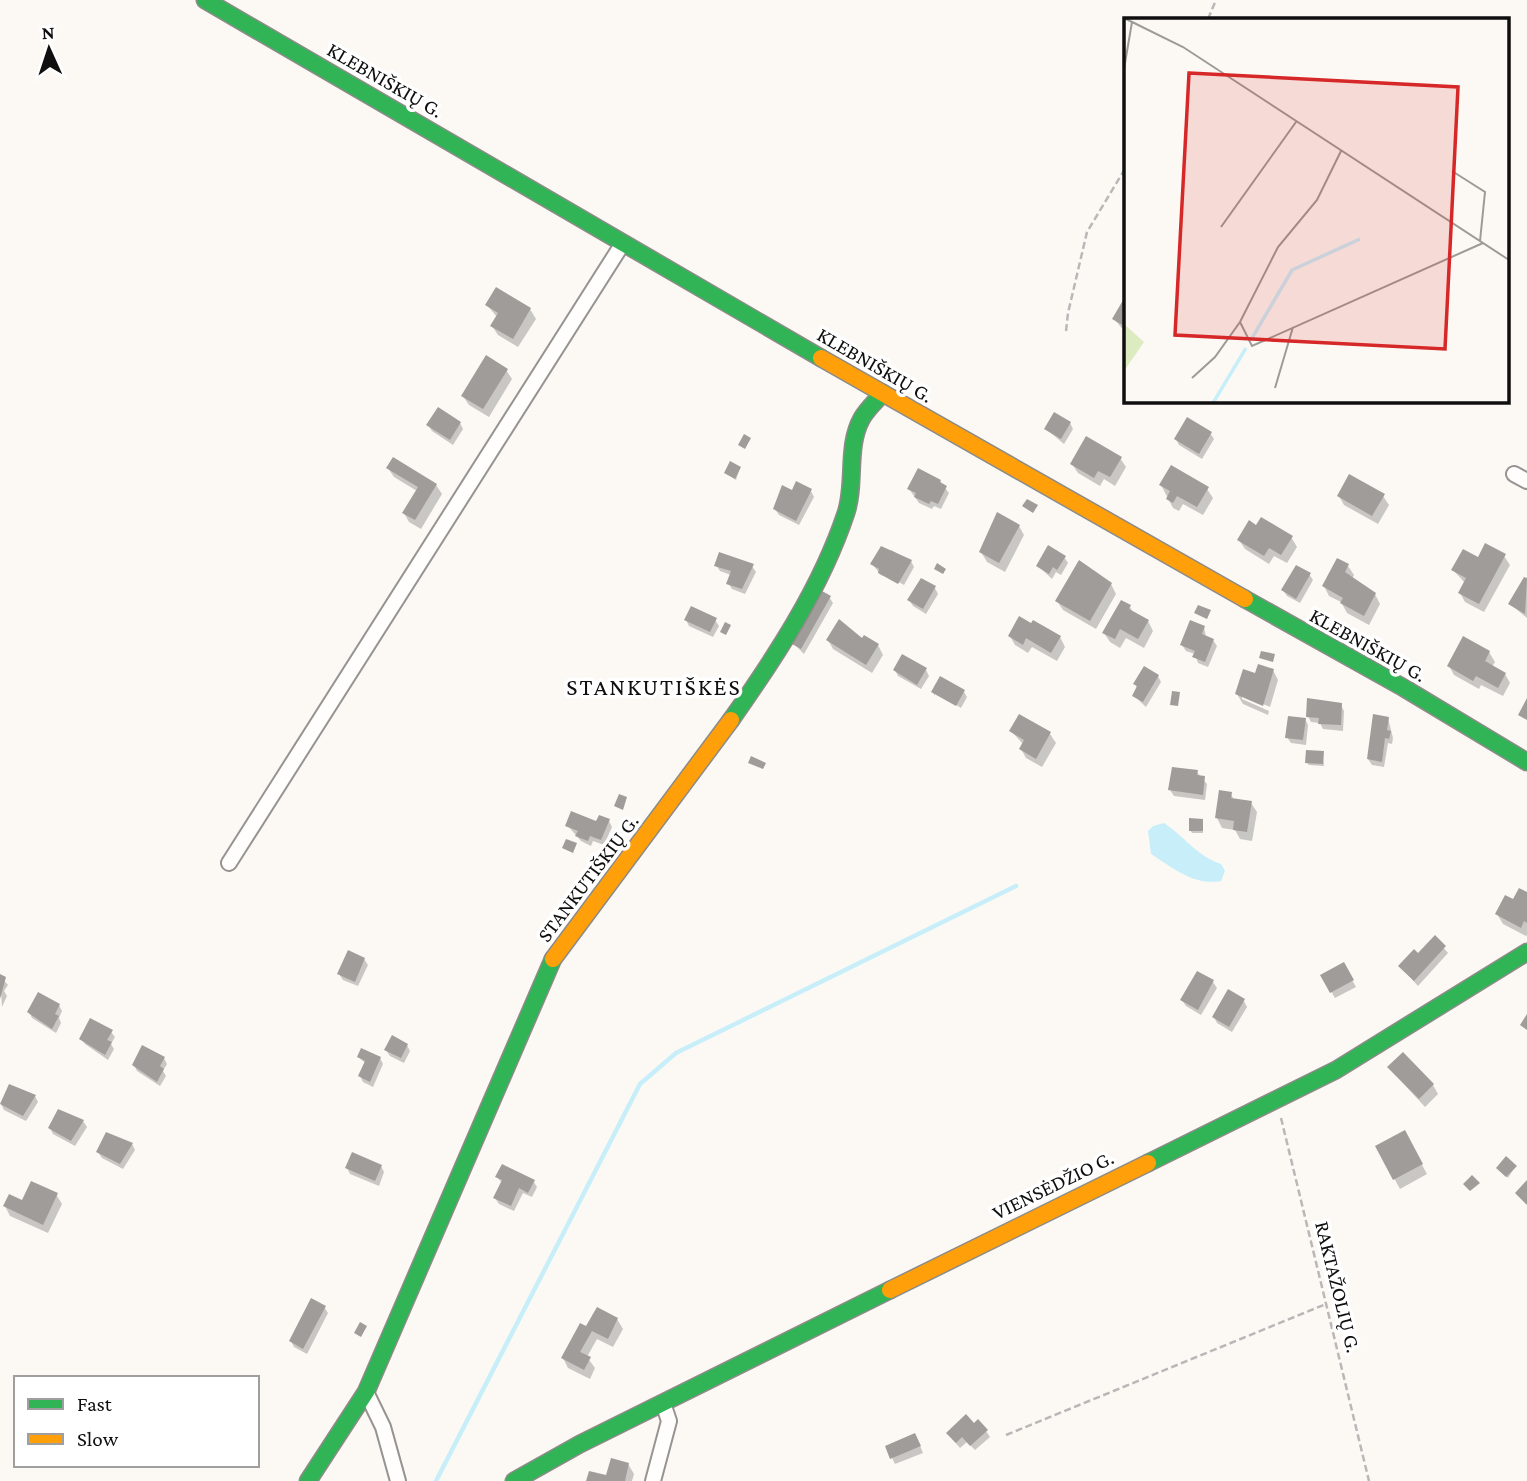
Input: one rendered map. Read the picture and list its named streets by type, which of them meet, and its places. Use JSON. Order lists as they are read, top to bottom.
{
  "streets": {
    "street": ["KLEBNIŠKIŲ G.", "STANKUTIŠKIŲ G.", "VIENSĖDŽIO G."],
    "path": ["RAKTAŽOLIŲ G."]
  },
  "crossings": [
    ["KLEBNIŠKIŲ G.", "STANKUTIŠKIŲ G."],
    ["VIENSĖDŽIO G.", "RAKTAŽOLIŲ G."]
  ],
  "districts": ["STANKUTIŠKĖS"],
  "legend": ["Fast", "Slow"],
  "north": "top"
}
